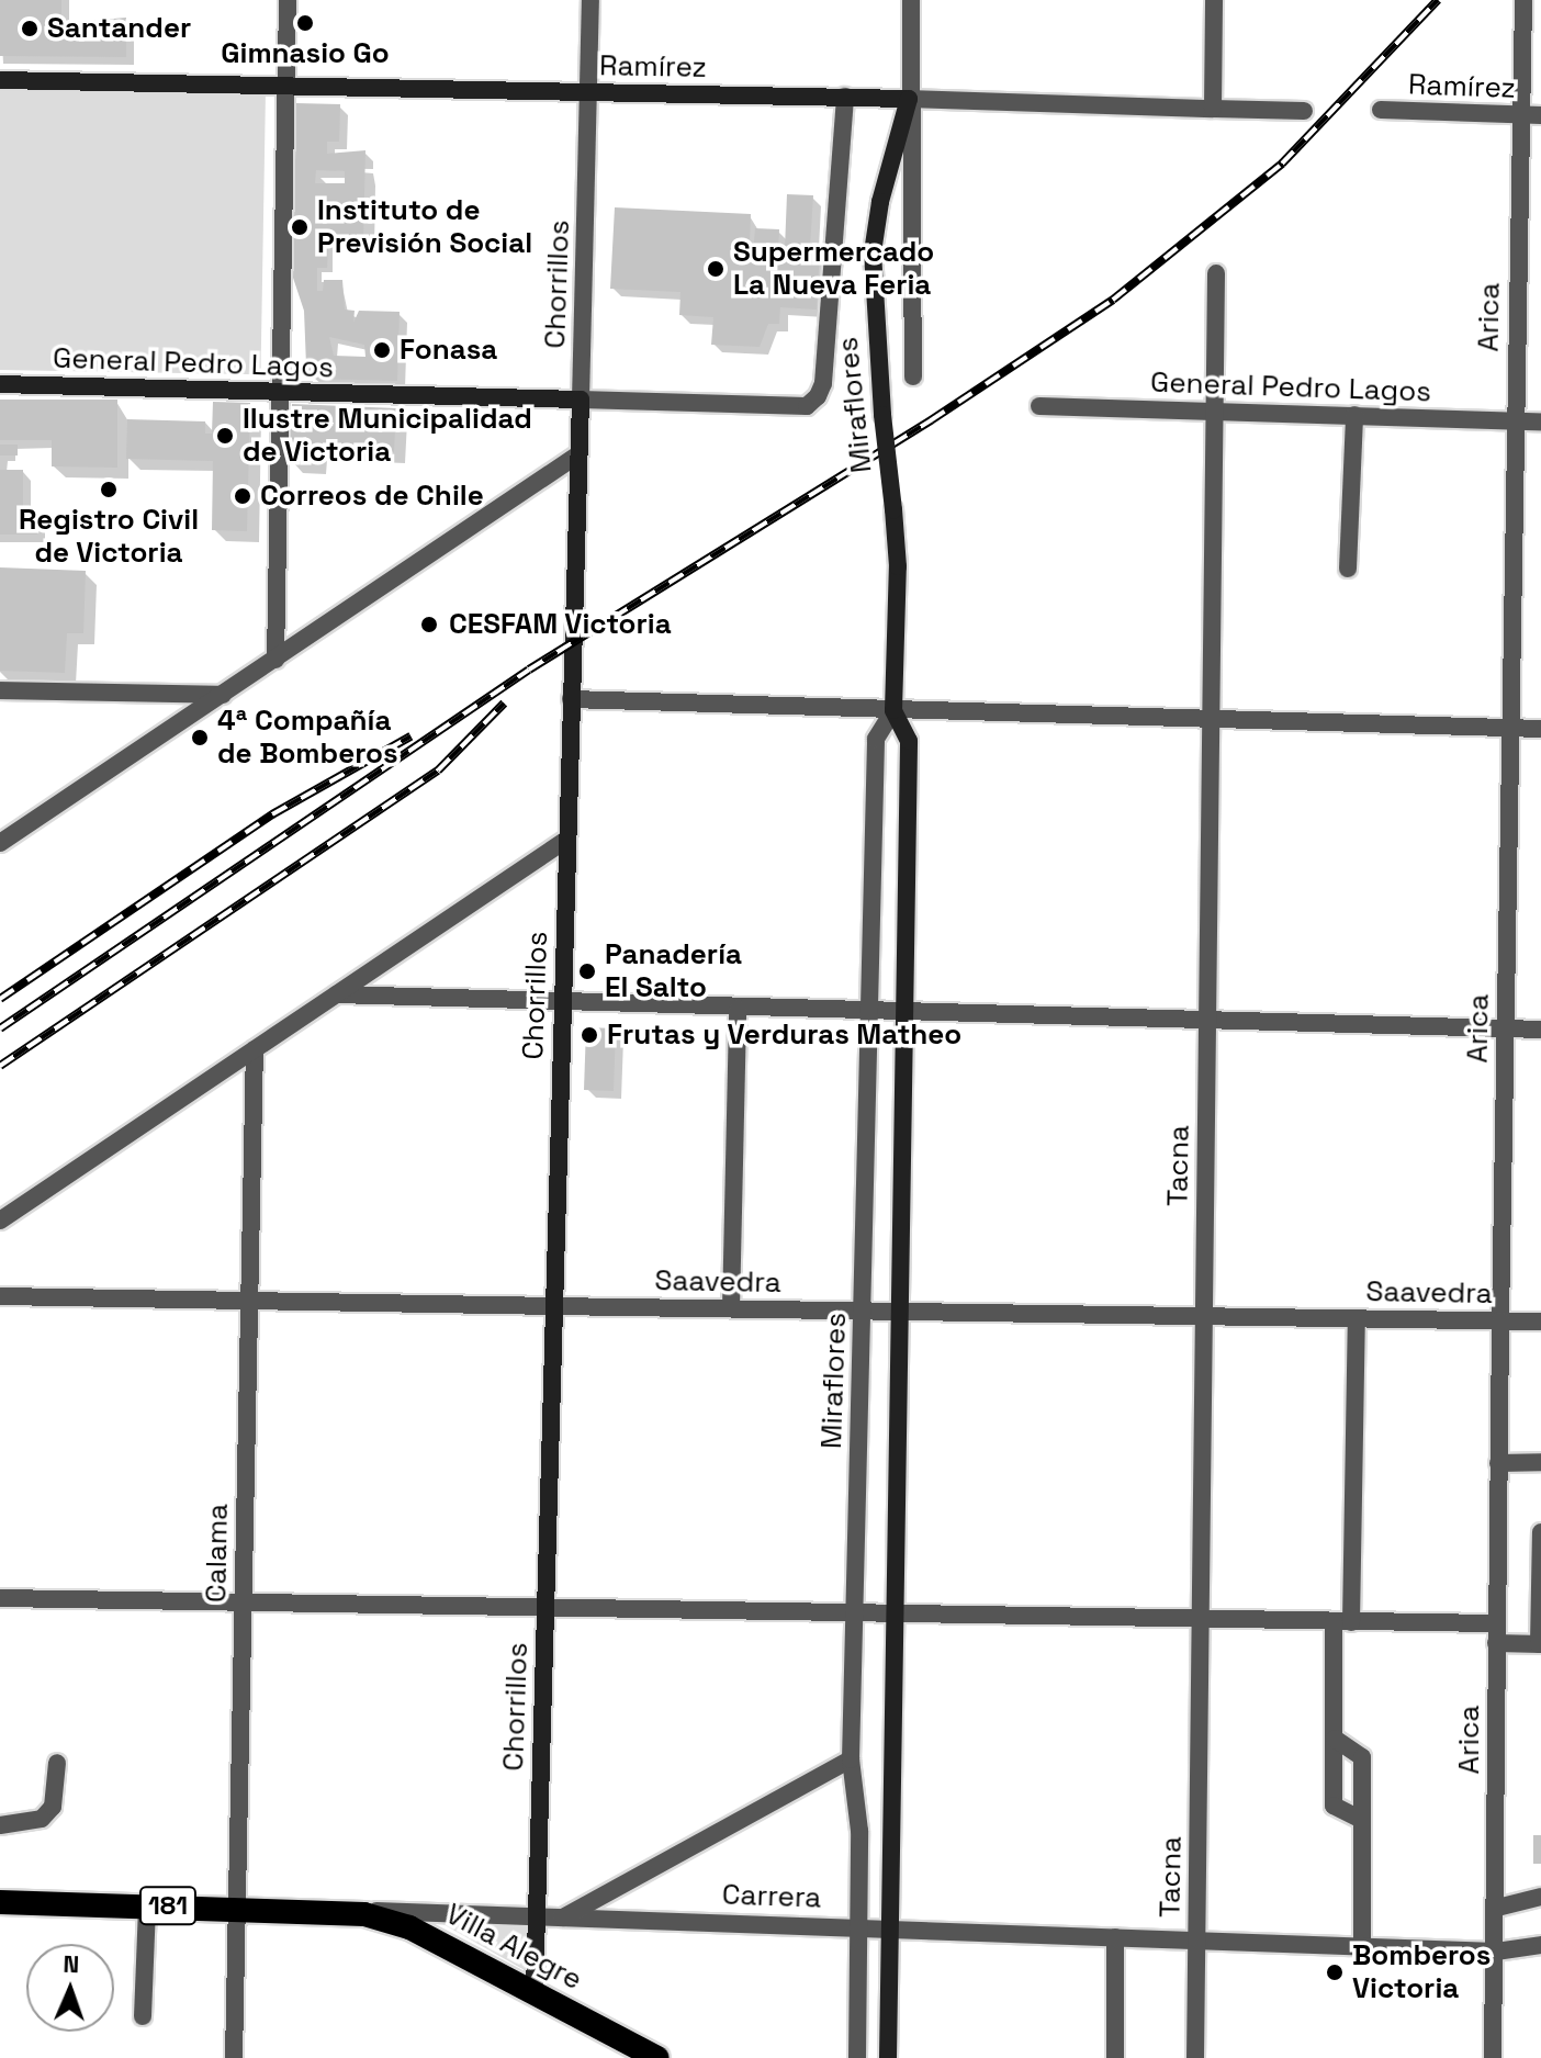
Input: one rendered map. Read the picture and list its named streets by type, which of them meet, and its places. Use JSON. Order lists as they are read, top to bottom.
{
  "streets": {
    "highway": ["Carrera", "181", "Villa Alegre"],
    "main road": [
      "Ramírez",
      "Chorrillos",
      "General Pedro Lagos",
      "Miraflores"
    ],
    "street": [
      "Arica",
      "Tacna",
      "Saavedra",
      "Calama"
    ]
  },
  "crossings": [
    ["Ramírez", "Chorrillos"],
    ["Ramírez", "Arica"],
    ["Ramírez", "General Pedro Lagos"],
    ["Ramírez", "Miraflores"],
    ["Chorrillos", "General Pedro Lagos"],
    ["Chorrillos", "Saavedra"],
    ["Chorrillos", "Carrera"],
    ["Chorrillos", "Villa Alegre"],
    ["Arica", "General Pedro Lagos"],
    ["Arica", "Saavedra"],
    ["Arica", "Carrera"],
    ["General Pedro Lagos", "Tacna"],
    ["Miraflores", "Saavedra"],
    ["Miraflores", "Carrera"],
    ["Tacna", "Saavedra"],
    ["Tacna", "Carrera"],
    ["Saavedra", "Calama"],
    ["Calama", "Carrera"],
    ["Carrera", "Villa Alegre"]
  ],
  "places": [
    "Gimnasio Go",
    "Santander",
    "Instituto de Previsión Social",
    "Supermercado La Nueva Feria",
    "Fonasa",
    "Ilustre Municipalidad de Victoria",
    "Registro Civil de Victoria",
    "Correos de Chile",
    "CESFAM Victoria",
    "4ª Compañía de Bomberos",
    "Panadería El Salto",
    "Frutas y Verduras Matheo",
    "Bomberos Victoria"
  ],
  "north": "top"
}
